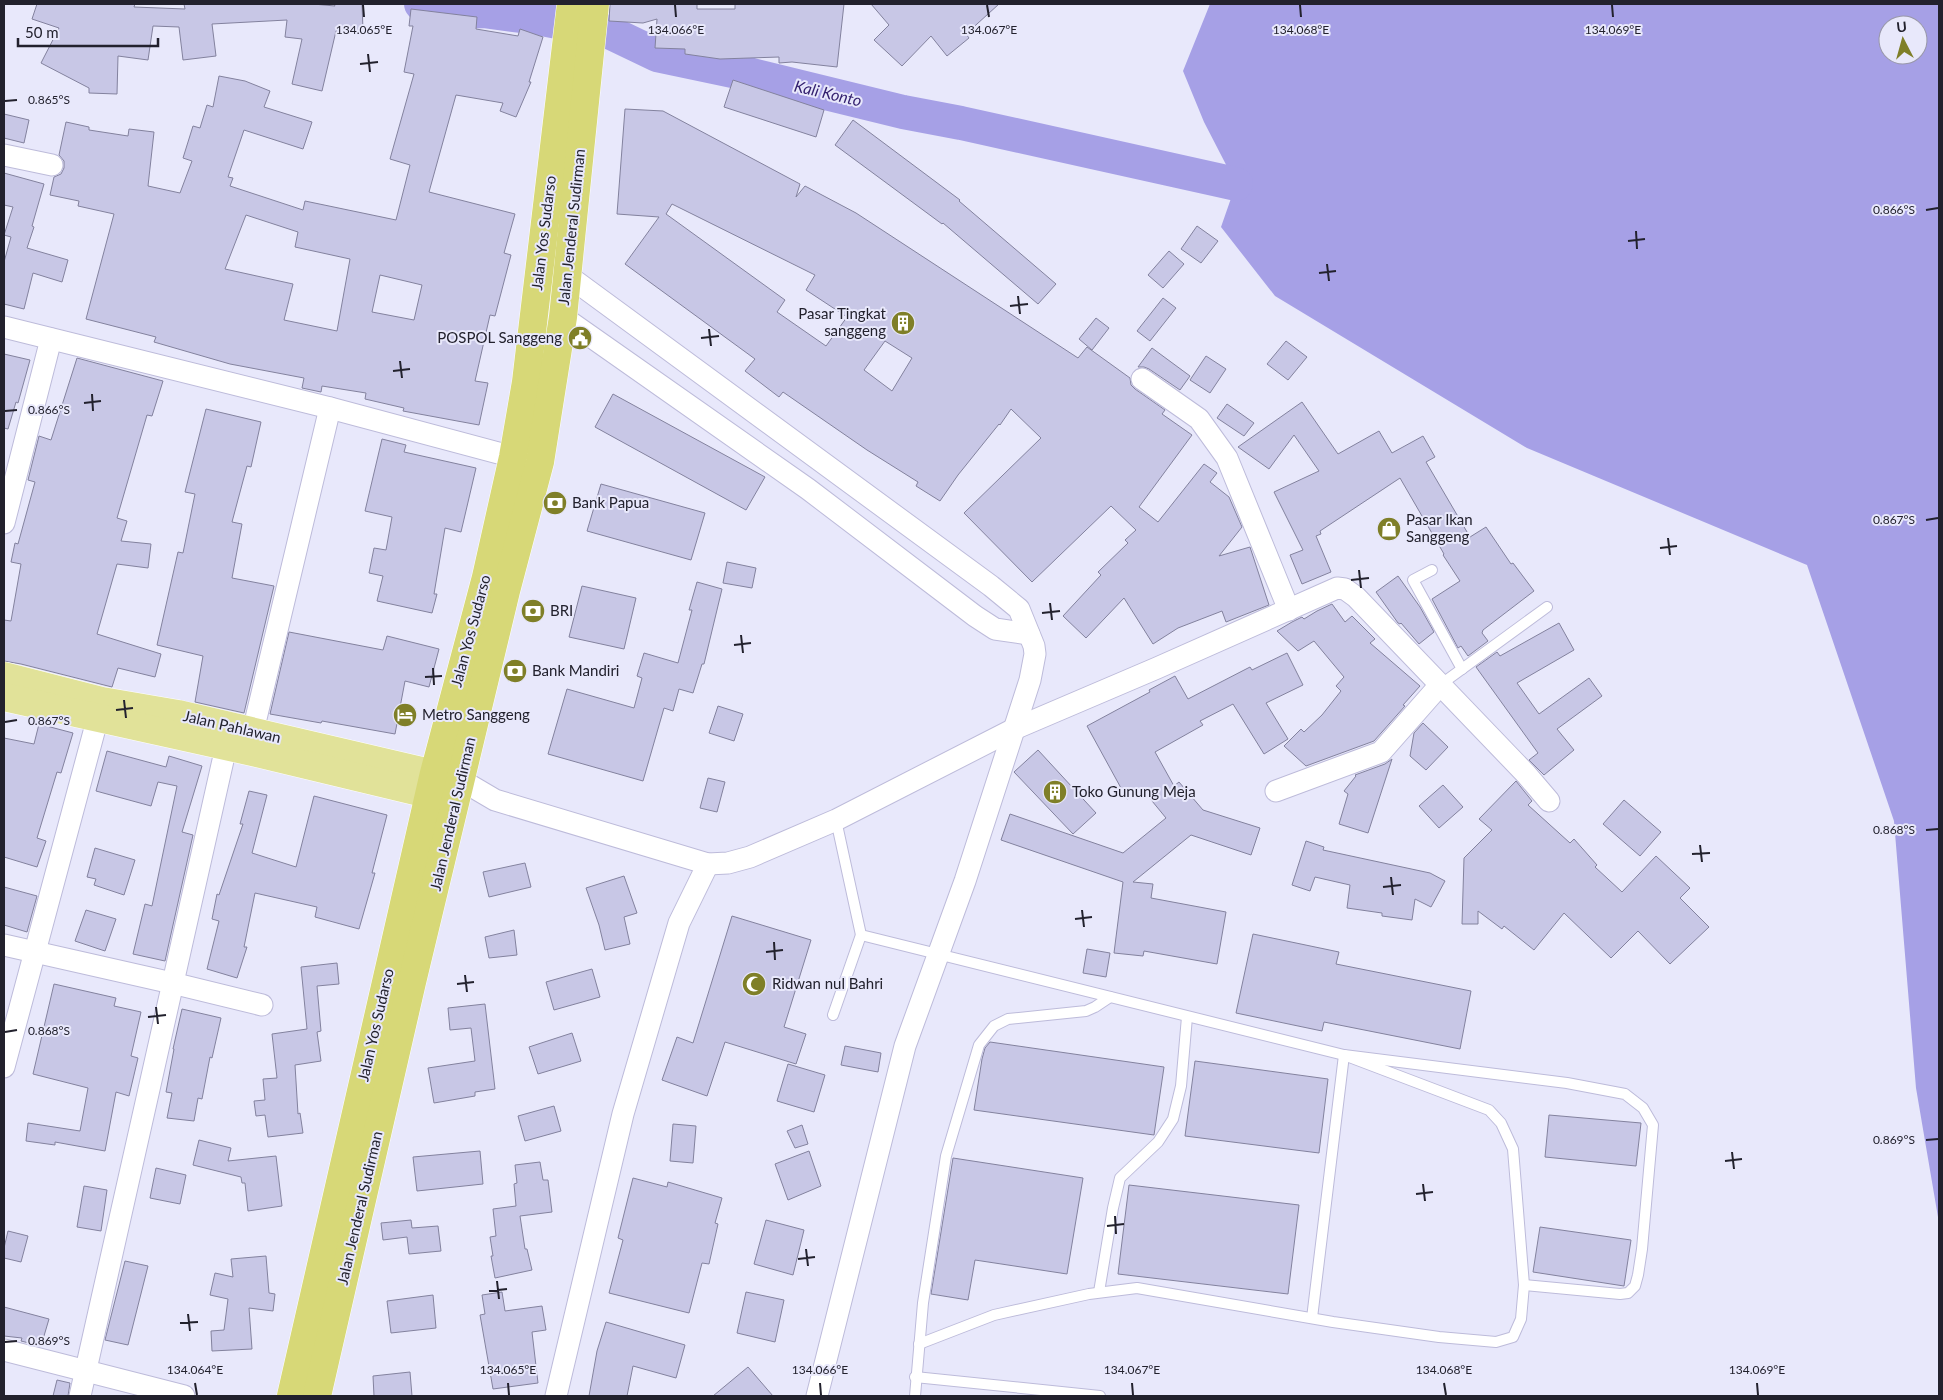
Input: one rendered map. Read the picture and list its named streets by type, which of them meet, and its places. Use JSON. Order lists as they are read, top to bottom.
{
  "streets": {
    "highway": ["Jalan Jenderal Sudirman", "Jalan Yos Sudarso"],
    "main road": ["Jalan Pahlawan"]
  },
  "crossings": [
    ["Jalan Jenderal Sudirman", "Jalan Yos Sudarso"],
    ["Jalan Jenderal Sudirman", "Jalan Pahlawan"],
    ["Jalan Yos Sudarso", "Jalan Pahlawan"]
  ],
  "water": ["Kali Konto"],
  "places": {
    "building": ["Pasar Tingkat sanggeng", "Toko Gunung Meja"],
    "public building": ["POSPOL Sanggeng"],
    "bank": ["Bank Papua", "BRI", "Bank Mandiri"],
    "shop": ["Pasar Ikan Sanggeng"],
    "hotel": ["Metro Sanggeng"],
    "mosque": ["Ridwan nul Bahri"]
  },
  "scale_bar": "50 m",
  "north": "top",
  "coordinates": [
    "134.065°E",
    "134.066°E",
    "134.067°E",
    "134.068°E",
    "134.069°E",
    "0.865°S",
    "0.866°S",
    "0.867°S",
    "0.868°S",
    "0.869°S",
    "134.064°E"
  ]
}
